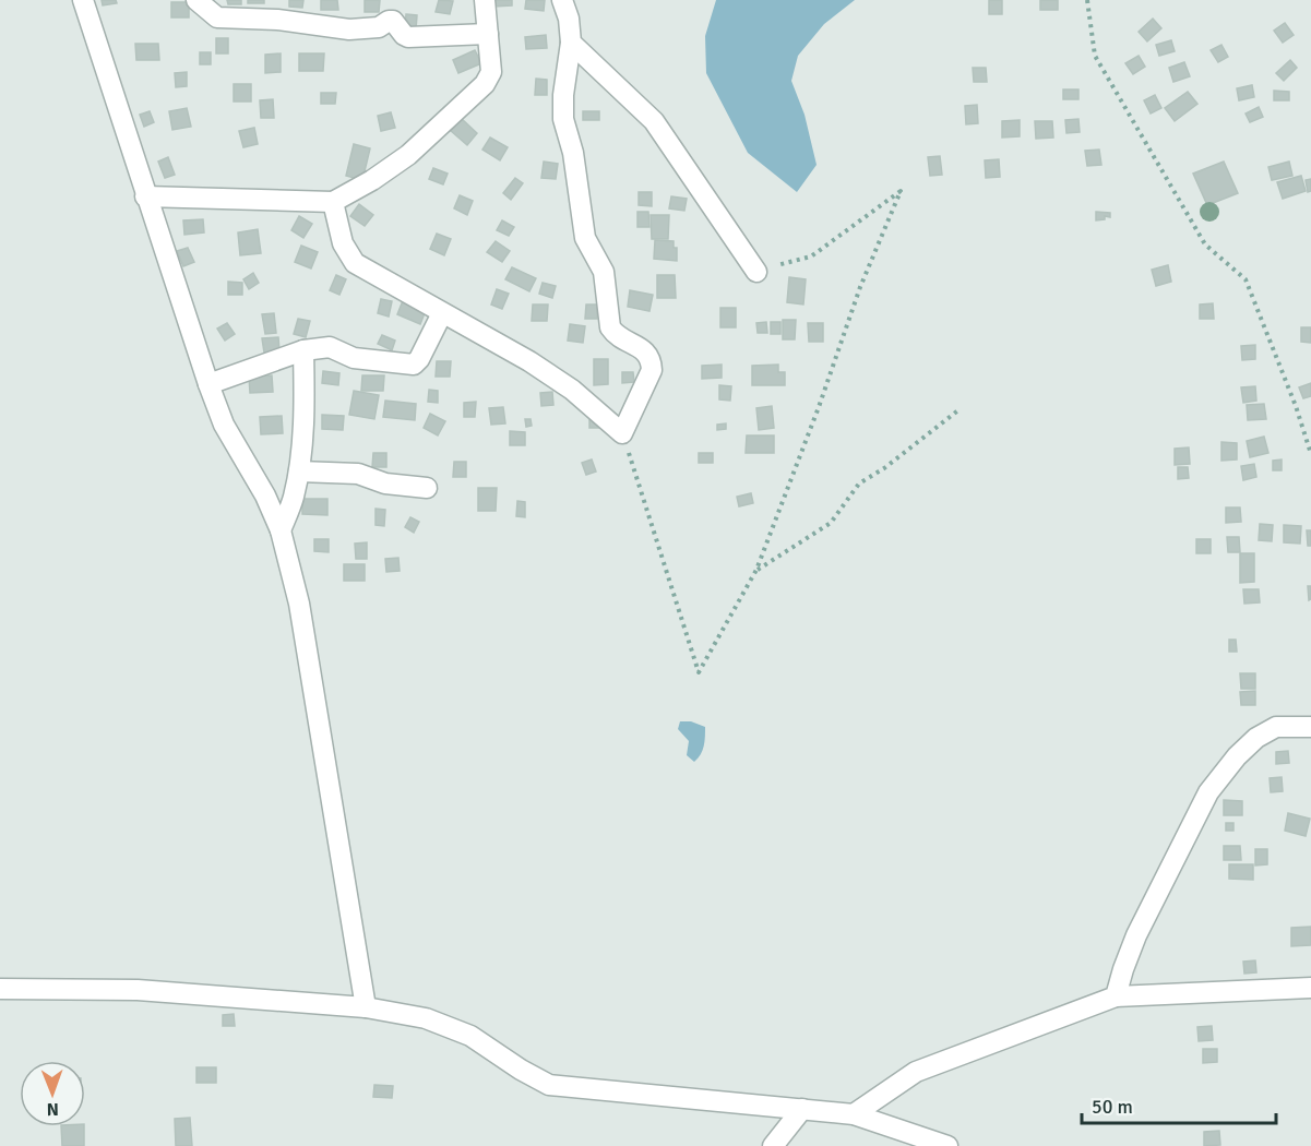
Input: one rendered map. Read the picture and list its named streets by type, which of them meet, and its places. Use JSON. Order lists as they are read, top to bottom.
{
  "scale_bar": "50 m",
  "north": "bottom"
}
